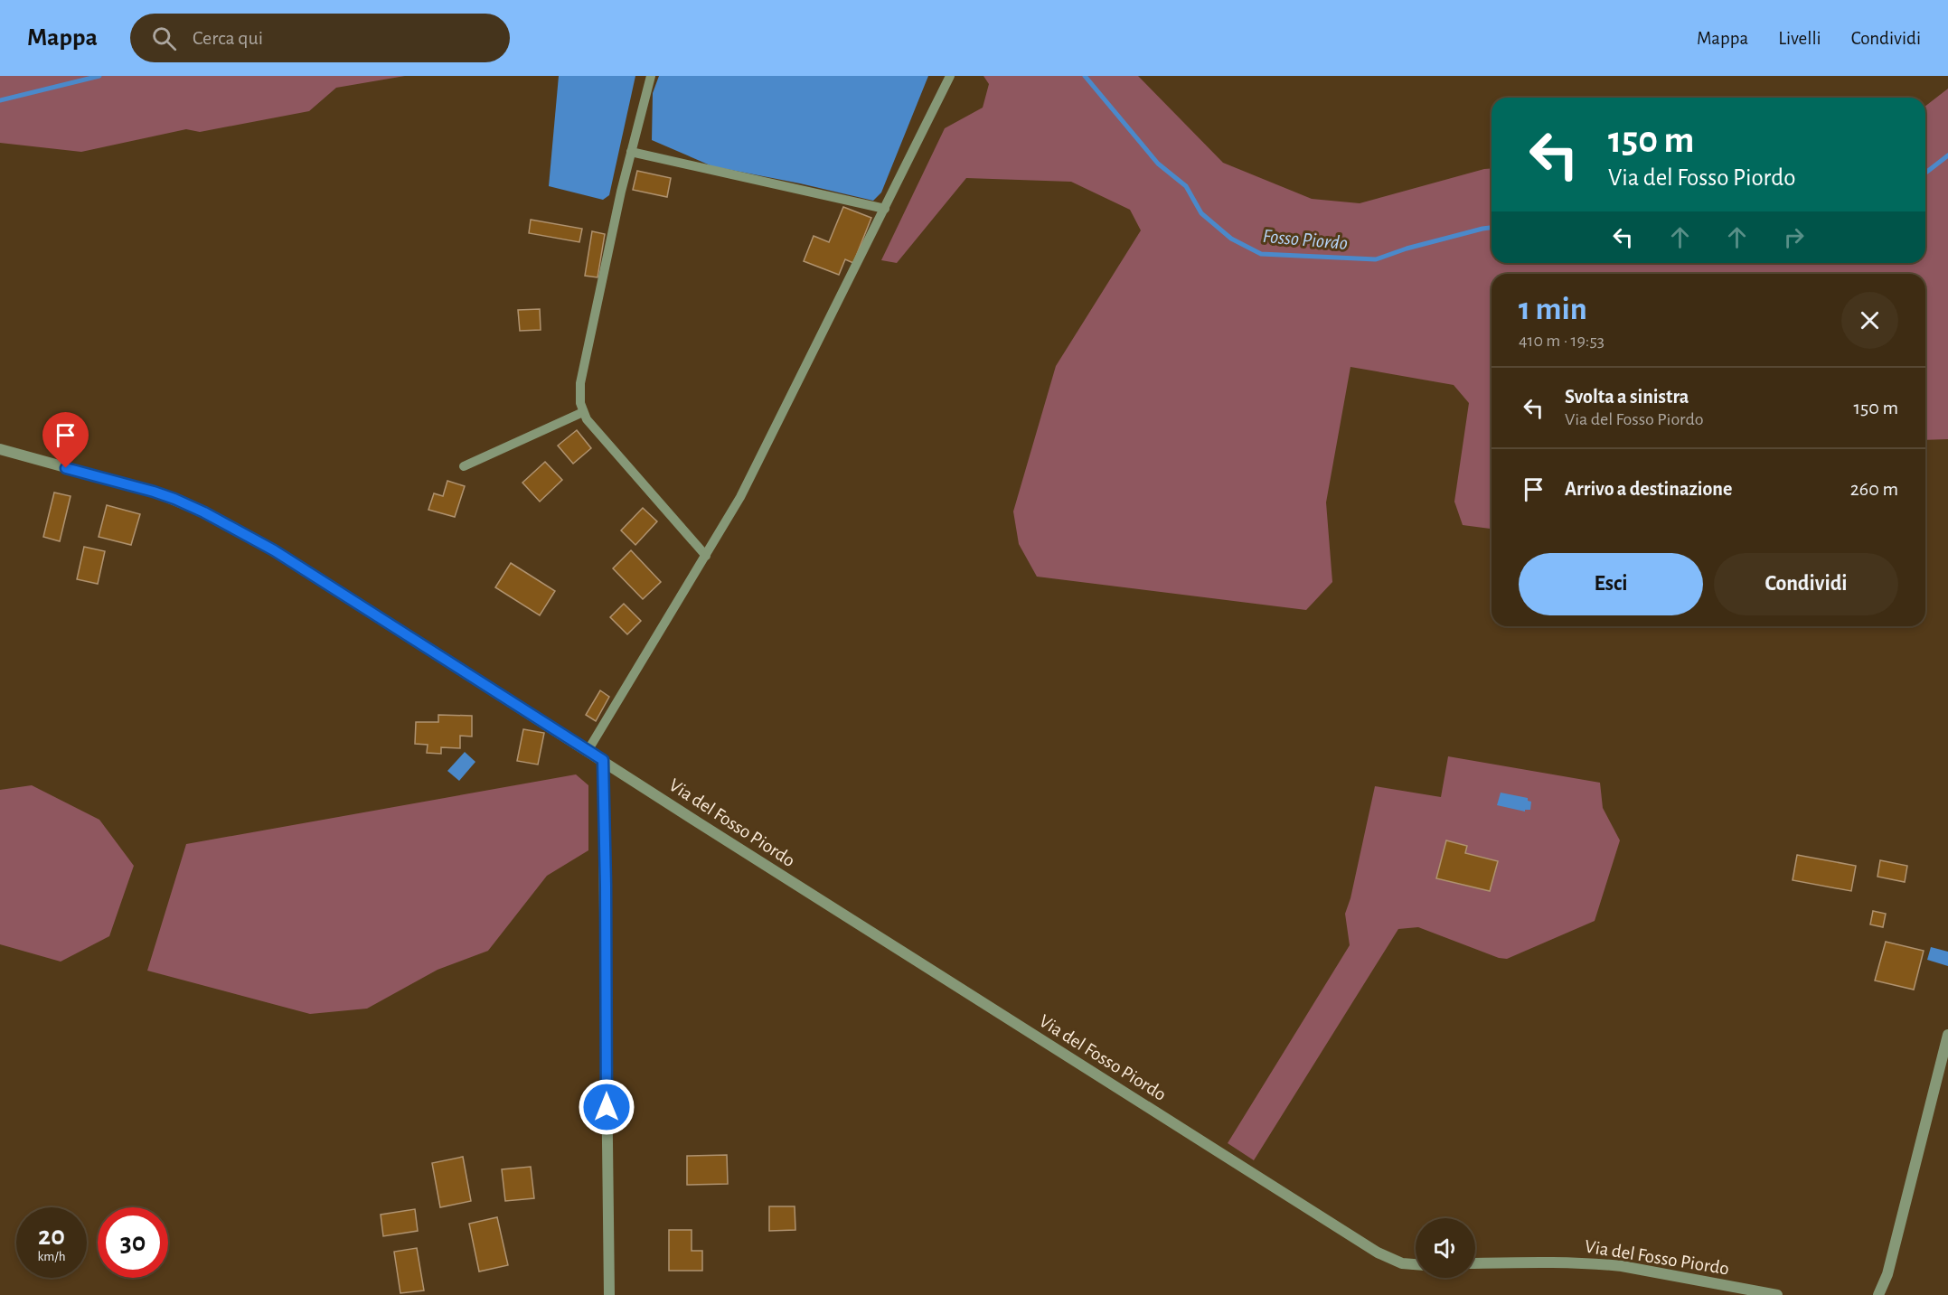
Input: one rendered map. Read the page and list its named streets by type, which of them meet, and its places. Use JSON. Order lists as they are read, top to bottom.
{
  "streets": {
    "street": ["Via del Fosso Piordo"]
  },
  "water": ["Fosso Piordo"],
  "page": {
    "header": "Mappa",
    "search": "Cerca qui",
    "nav": ["Mappa", "Livelli", "Condividi"],
    "turn": ["150 m", "Via del Fosso Piordo"],
    "heading": ["1 min", "410 m · 19:53"],
    "list": [
      {
        "name": "Svolta a sinistra",
        "note": "Via del Fosso Piordo",
        "value": "150 m"
      },
      {
        "name": "Arrivo a destinazione",
        "value": "260 m"
      }
    ],
    "buttons": ["Esci", "Condividi"],
    "speed": "20 km/h",
    "limit": "30"
  }
}
